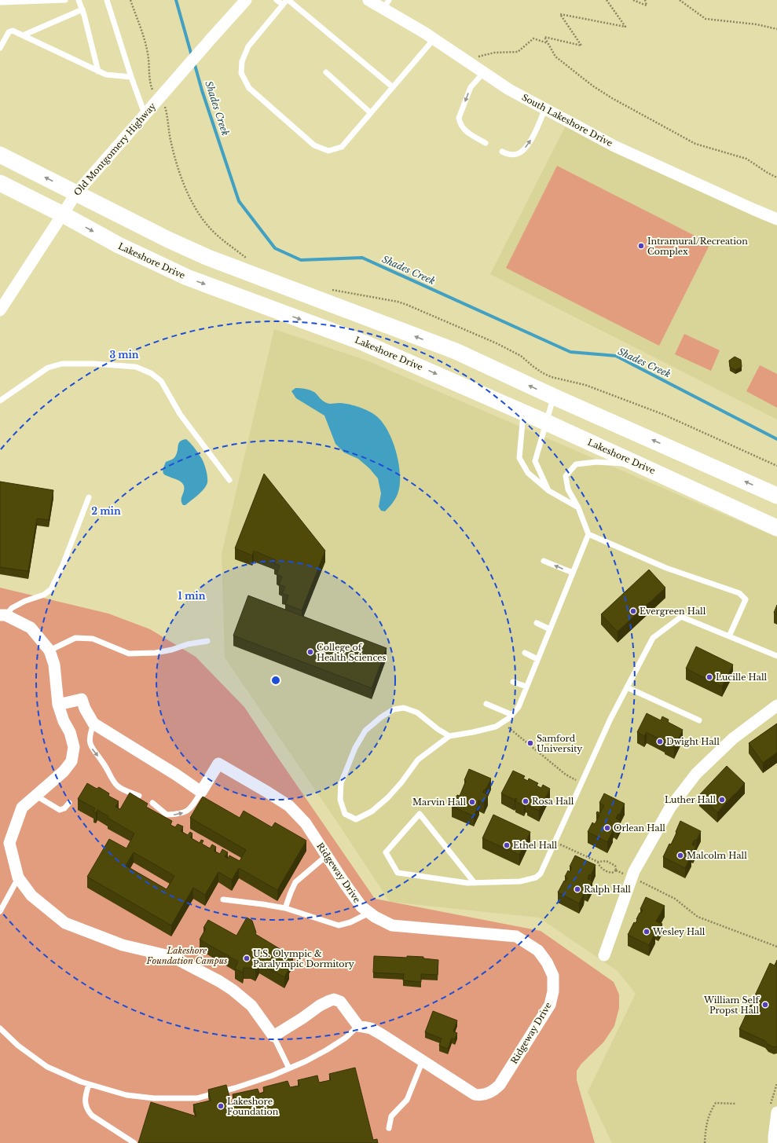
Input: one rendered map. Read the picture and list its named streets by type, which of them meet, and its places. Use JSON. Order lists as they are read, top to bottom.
{
  "streets": {
    "main road": ["Lakeshore Drive"],
    "street": ["South Lakeshore Drive", "Old Montgomery Highway", "Ridgeway Drive"]
  },
  "crossings": [
    ["Old Montgomery Highway", "Lakeshore Drive"]
  ],
  "water": ["Shades Creek"],
  "parks": ["Lakeshore Foundation Campus"],
  "places": [
    "Intramural/Recreation Complex",
    "Evergreen Hall",
    "College of Health Sciences",
    "Lucille Hall",
    "Dwight Hall",
    "Samford University",
    "Luther Hall",
    "Rosa Hall",
    "Marvin Hall",
    "Orlean Hall",
    "Ethel Hall",
    "Malcolm Hall",
    "Ralph Hall",
    "Wesley Hall",
    "U.S. Olympic & Paralympic Dormitory",
    "William Self Propst Hall",
    "Lakeshore Foundation"
  ],
  "rings": ["3 min", "2 min", "1 min"]
}
